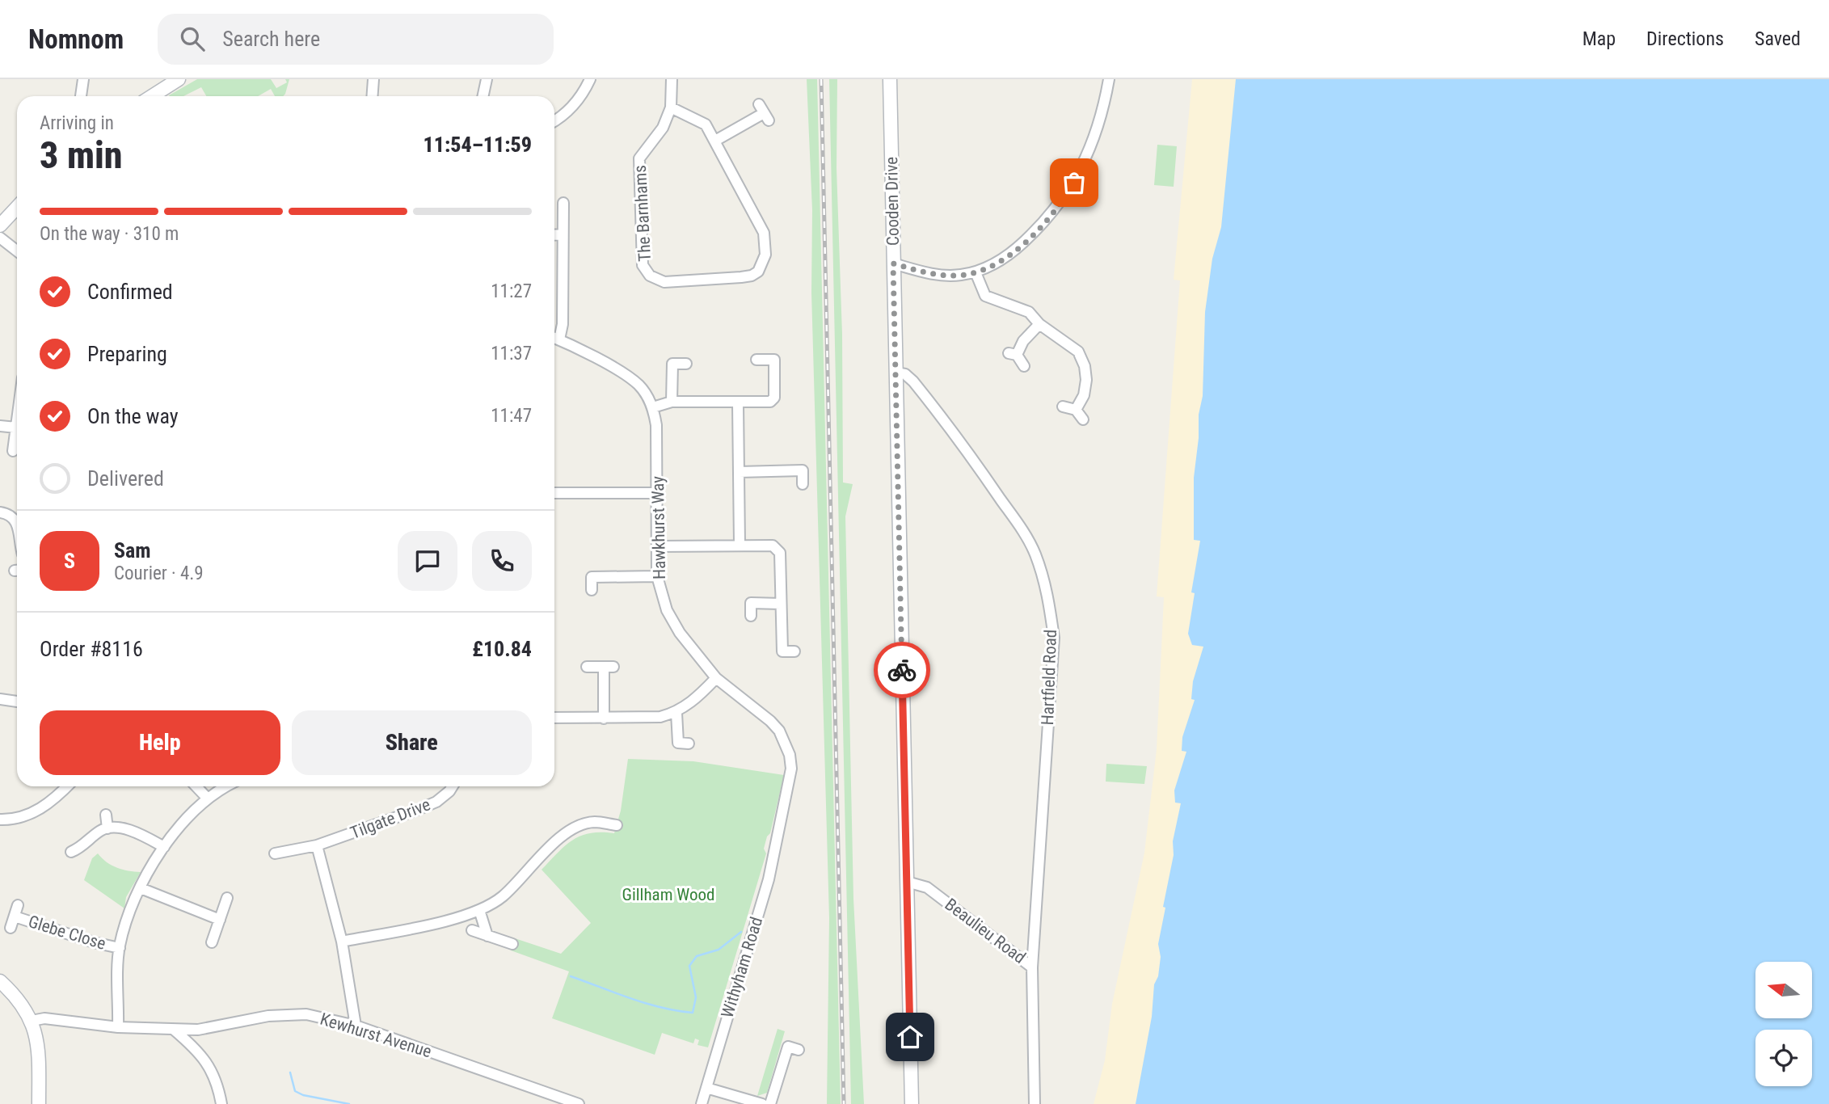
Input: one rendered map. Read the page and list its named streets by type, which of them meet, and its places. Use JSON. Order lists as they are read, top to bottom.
{
  "streets": {
    "main road": ["Cooden Drive"],
    "street": [
      "The Barnhams",
      "Hawkhurst Way",
      "Hartfield Road",
      "Tilgate Drive",
      "Beaulieu Road",
      "Glebe Close",
      "Withyham Road",
      "Kewhurst Avenue"
    ]
  },
  "crossings": [
    ["Cooden Drive", "Hartfield Road"],
    ["Cooden Drive", "Beaulieu Road"],
    ["Hawkhurst Way", "Withyham Road"],
    ["Hartfield Road", "Beaulieu Road"]
  ],
  "parks": ["Gillham Wood"],
  "north": "left",
  "page": {
    "header": "Nomnom",
    "search": "Search here",
    "nav": ["Map", "Directions", "Saved"],
    "heading": ["3 min", "Arriving in", "11:54–11:59"],
    "panel": [
      "Sam",
      "Courier · 4.9",
      "Order #8116",
      "£10.84"
    ],
    "bar": "On the way · 310 m",
    "list": [
      ["Confirmed", "11:27"],
      ["Preparing", "11:37"],
      ["On the way", "11:47"],
      "Delivered"
    ],
    "round": "S",
    "buttons": ["Help", "Share"]
  }
}
